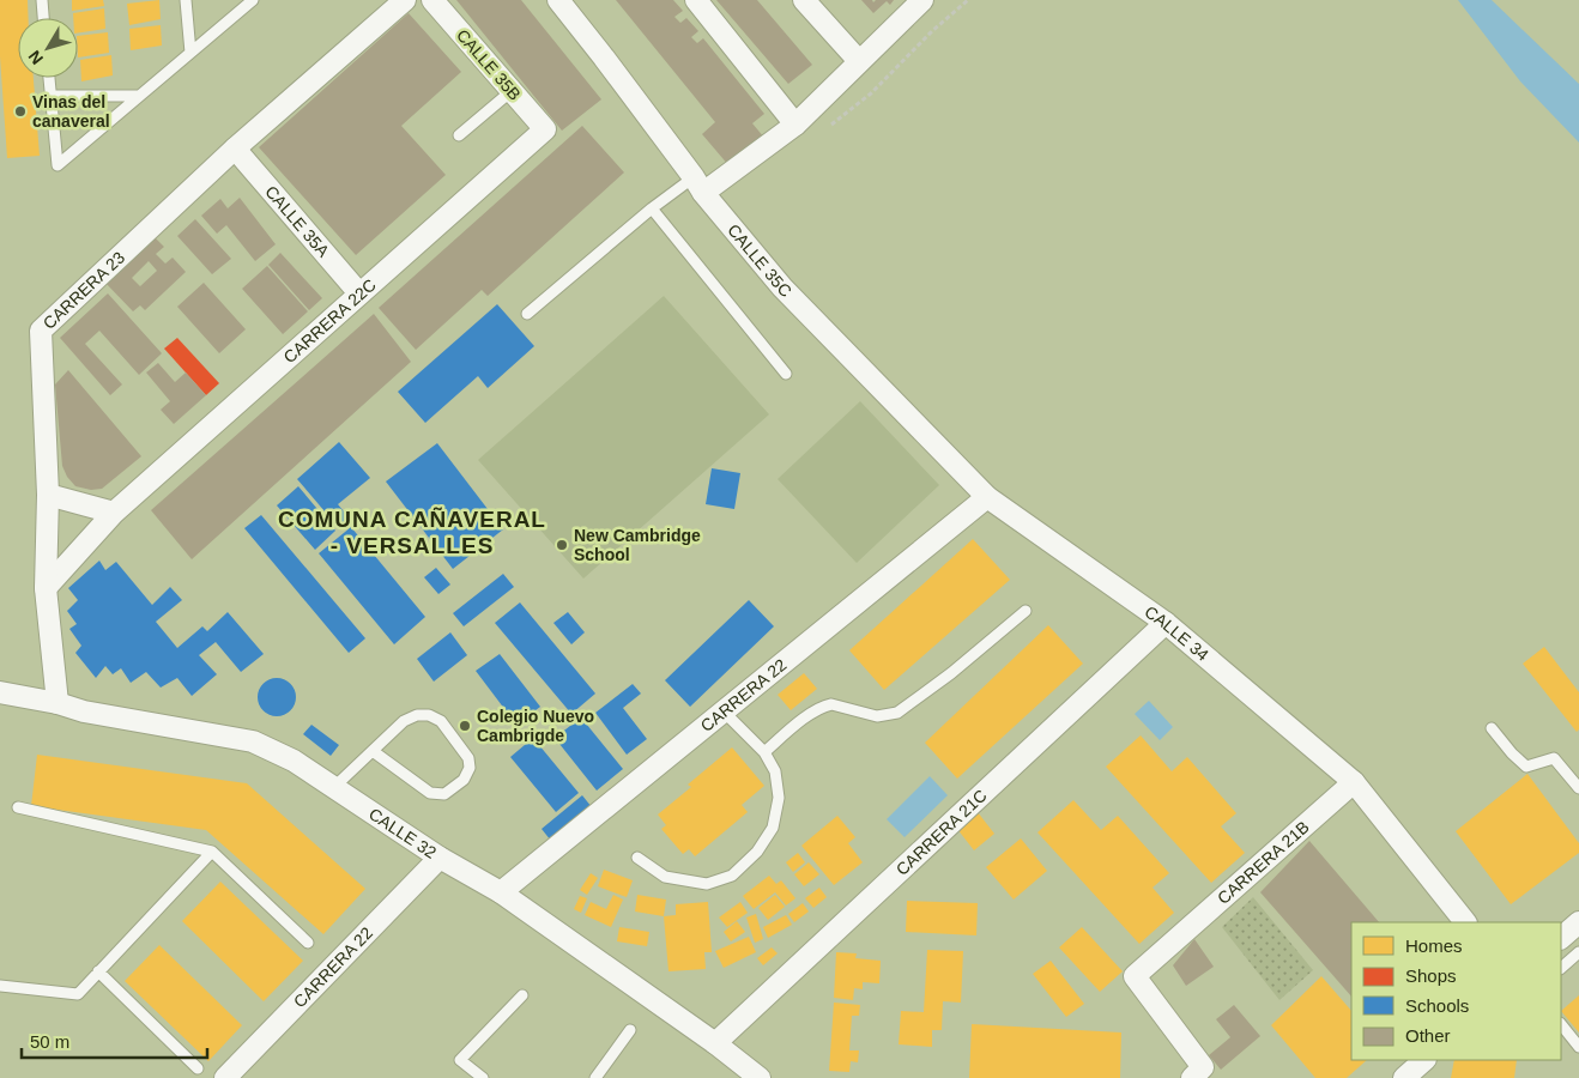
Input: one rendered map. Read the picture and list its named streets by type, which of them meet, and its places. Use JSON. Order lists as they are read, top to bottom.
{
  "streets": {
    "street": [
      "CALLE 35B",
      "CALLE 35A",
      "CALLE 35C",
      "CARRERA 23",
      "CARRERA 22C",
      "CALLE 34",
      "CARRERA 22",
      "CALLE 32",
      "CARRERA 21C",
      "CARRERA 21B"
    ]
  },
  "crossings": [
    ["CALLE 35B", "CARRERA 22C"],
    ["CALLE 35A", "CARRERA 23"],
    ["CALLE 35A", "CARRERA 22C"],
    ["CALLE 35C", "CALLE 34"],
    ["CALLE 35C", "CARRERA 22"],
    ["CARRERA 23", "CARRERA 22C"],
    ["CARRERA 23", "CALLE 32"],
    ["CALLE 34", "CARRERA 22"],
    ["CALLE 34", "CARRERA 21C"],
    ["CALLE 34", "CARRERA 21B"],
    ["CARRERA 22", "CALLE 32"],
    ["CALLE 32", "CARRERA 21C"]
  ],
  "districts": ["COMUNA CAÑAVERAL - VERSALLES"],
  "places": ["Vinas del canaveral", "New Cambridge School", "Colegio Nuevo Cambrigde"],
  "legend": [
    "Homes",
    "Shops",
    "Schools",
    "Other"
  ],
  "scale_bar": "50 m",
  "north": "bottom left"
}
